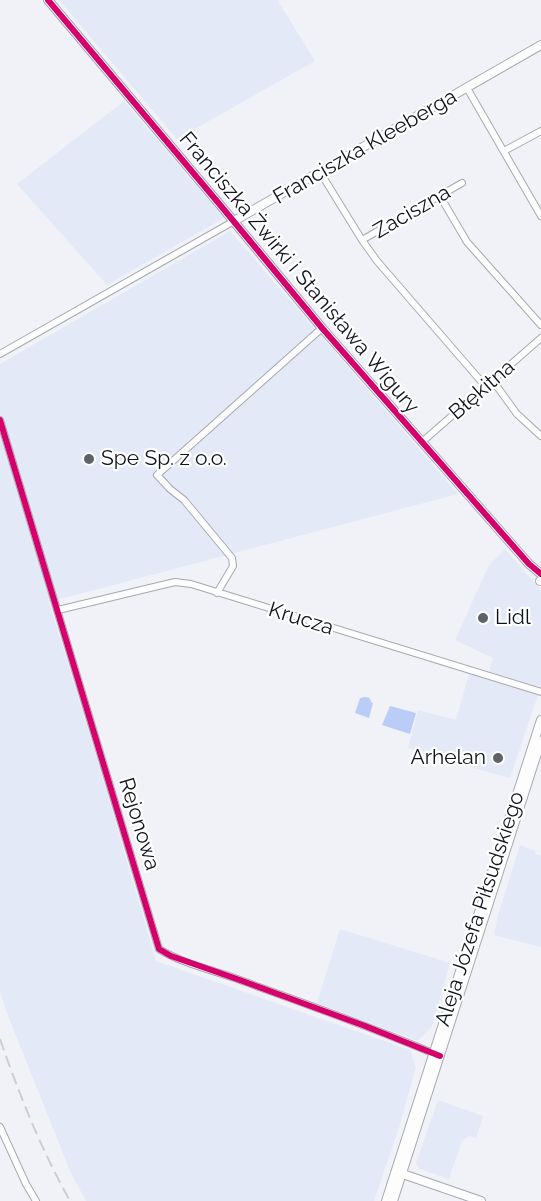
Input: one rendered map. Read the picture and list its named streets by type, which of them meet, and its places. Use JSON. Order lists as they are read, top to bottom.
{
  "streets": {
    "street": [
      "Franciszka Kleeberga",
      "Zaciszna",
      "Franciszka Żwirki i Stanisława Wigury",
      "Błękitna",
      "Krucza",
      "Rejonowa",
      "Aleja Józefa Piłsudskiego"
    ]
  },
  "crossings": [
    ["Franciszka Kleeberga", "Franciszka Żwirki i Stanisława Wigury"],
    ["Franciszka Żwirki i Stanisława Wigury", "Błękitna"],
    ["Krucza", "Rejonowa"],
    ["Rejonowa", "Aleja Józefa Piłsudskiego"]
  ],
  "places": ["Spe Sp. z o.o.", "Lidl", "Arhelan"]
}
